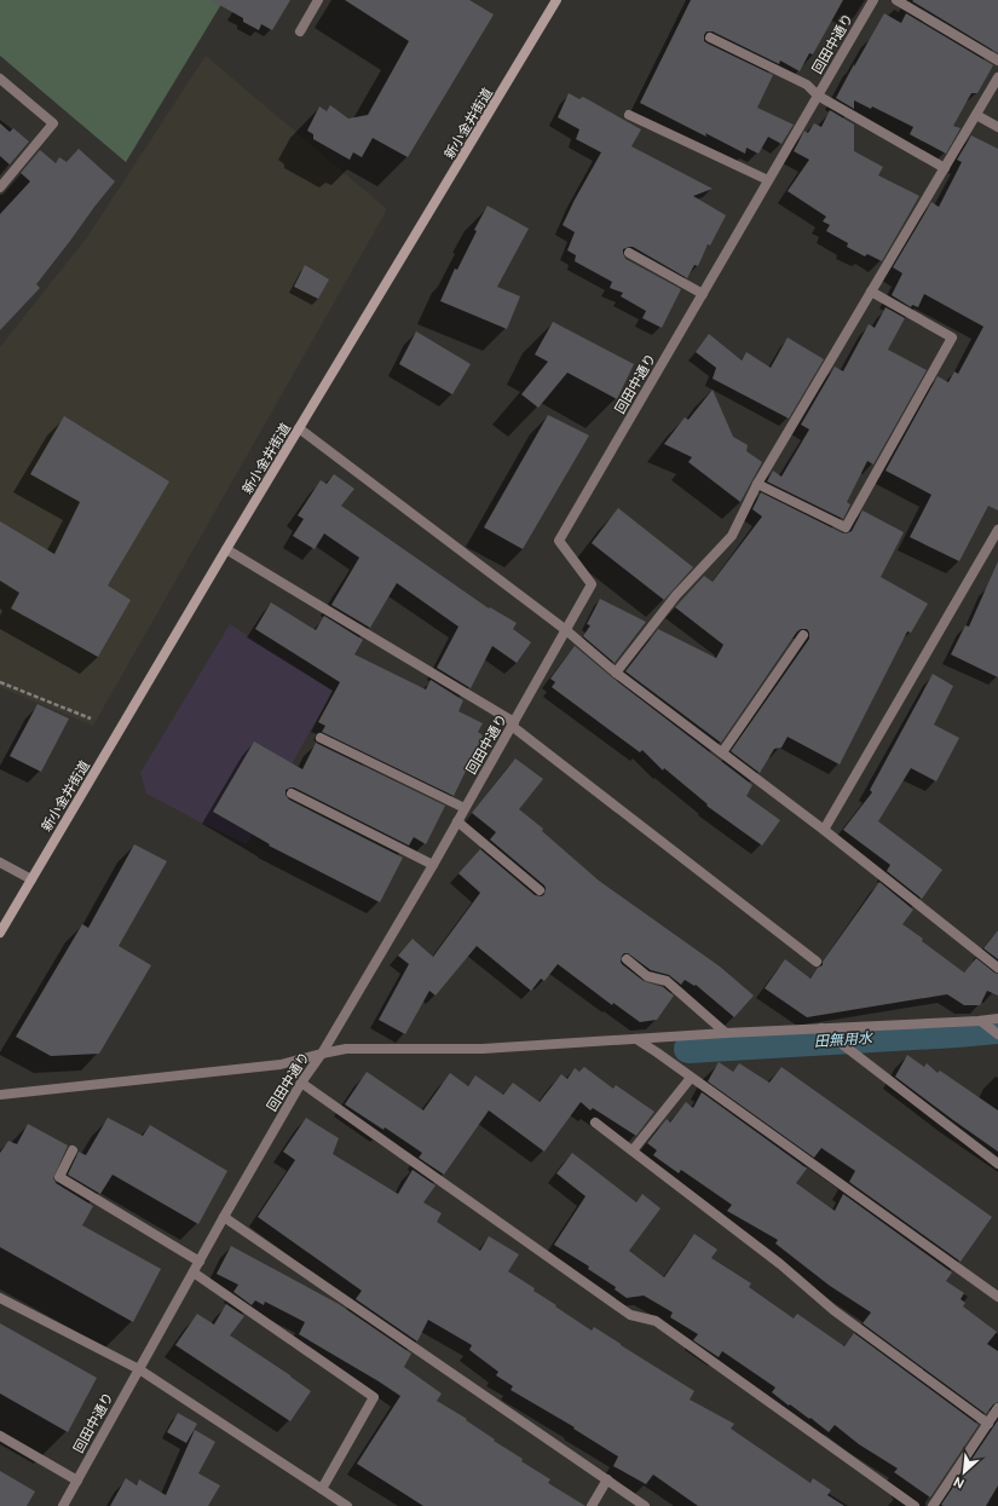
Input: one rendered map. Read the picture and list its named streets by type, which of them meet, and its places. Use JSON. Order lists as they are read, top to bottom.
{
  "streets": {
    "main road": ["新小金井街道"],
    "street": ["回田中通り"]
  },
  "water": ["田無用水"],
  "north": "bottom left"
}
